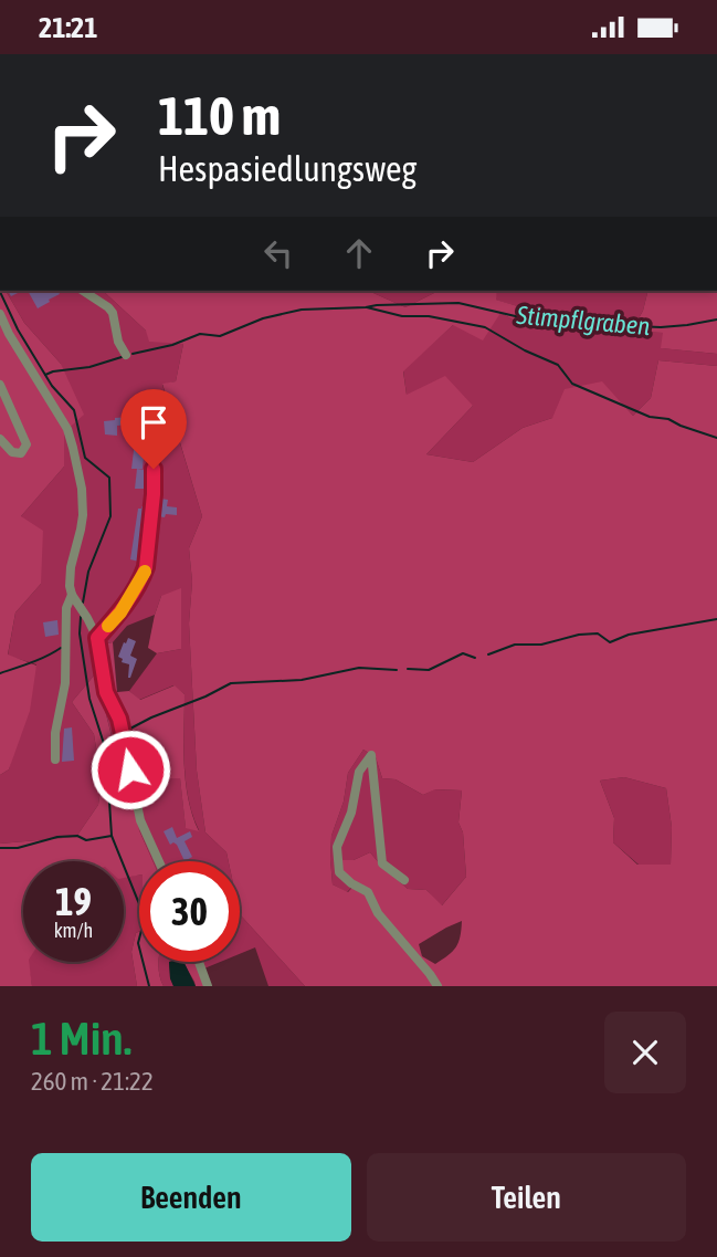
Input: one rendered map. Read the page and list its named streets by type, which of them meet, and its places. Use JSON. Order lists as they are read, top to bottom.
{
  "water": ["Stimpflgraben"],
  "page": {
    "status": "21:21",
    "turn": ["110 m", "Hespasiedlungsweg"],
    "speed": "19 km/h",
    "limit": "30",
    "heading": ["1 Min.", "260 m · 21:22"],
    "buttons": ["Beenden", "Teilen"]
  }
}
